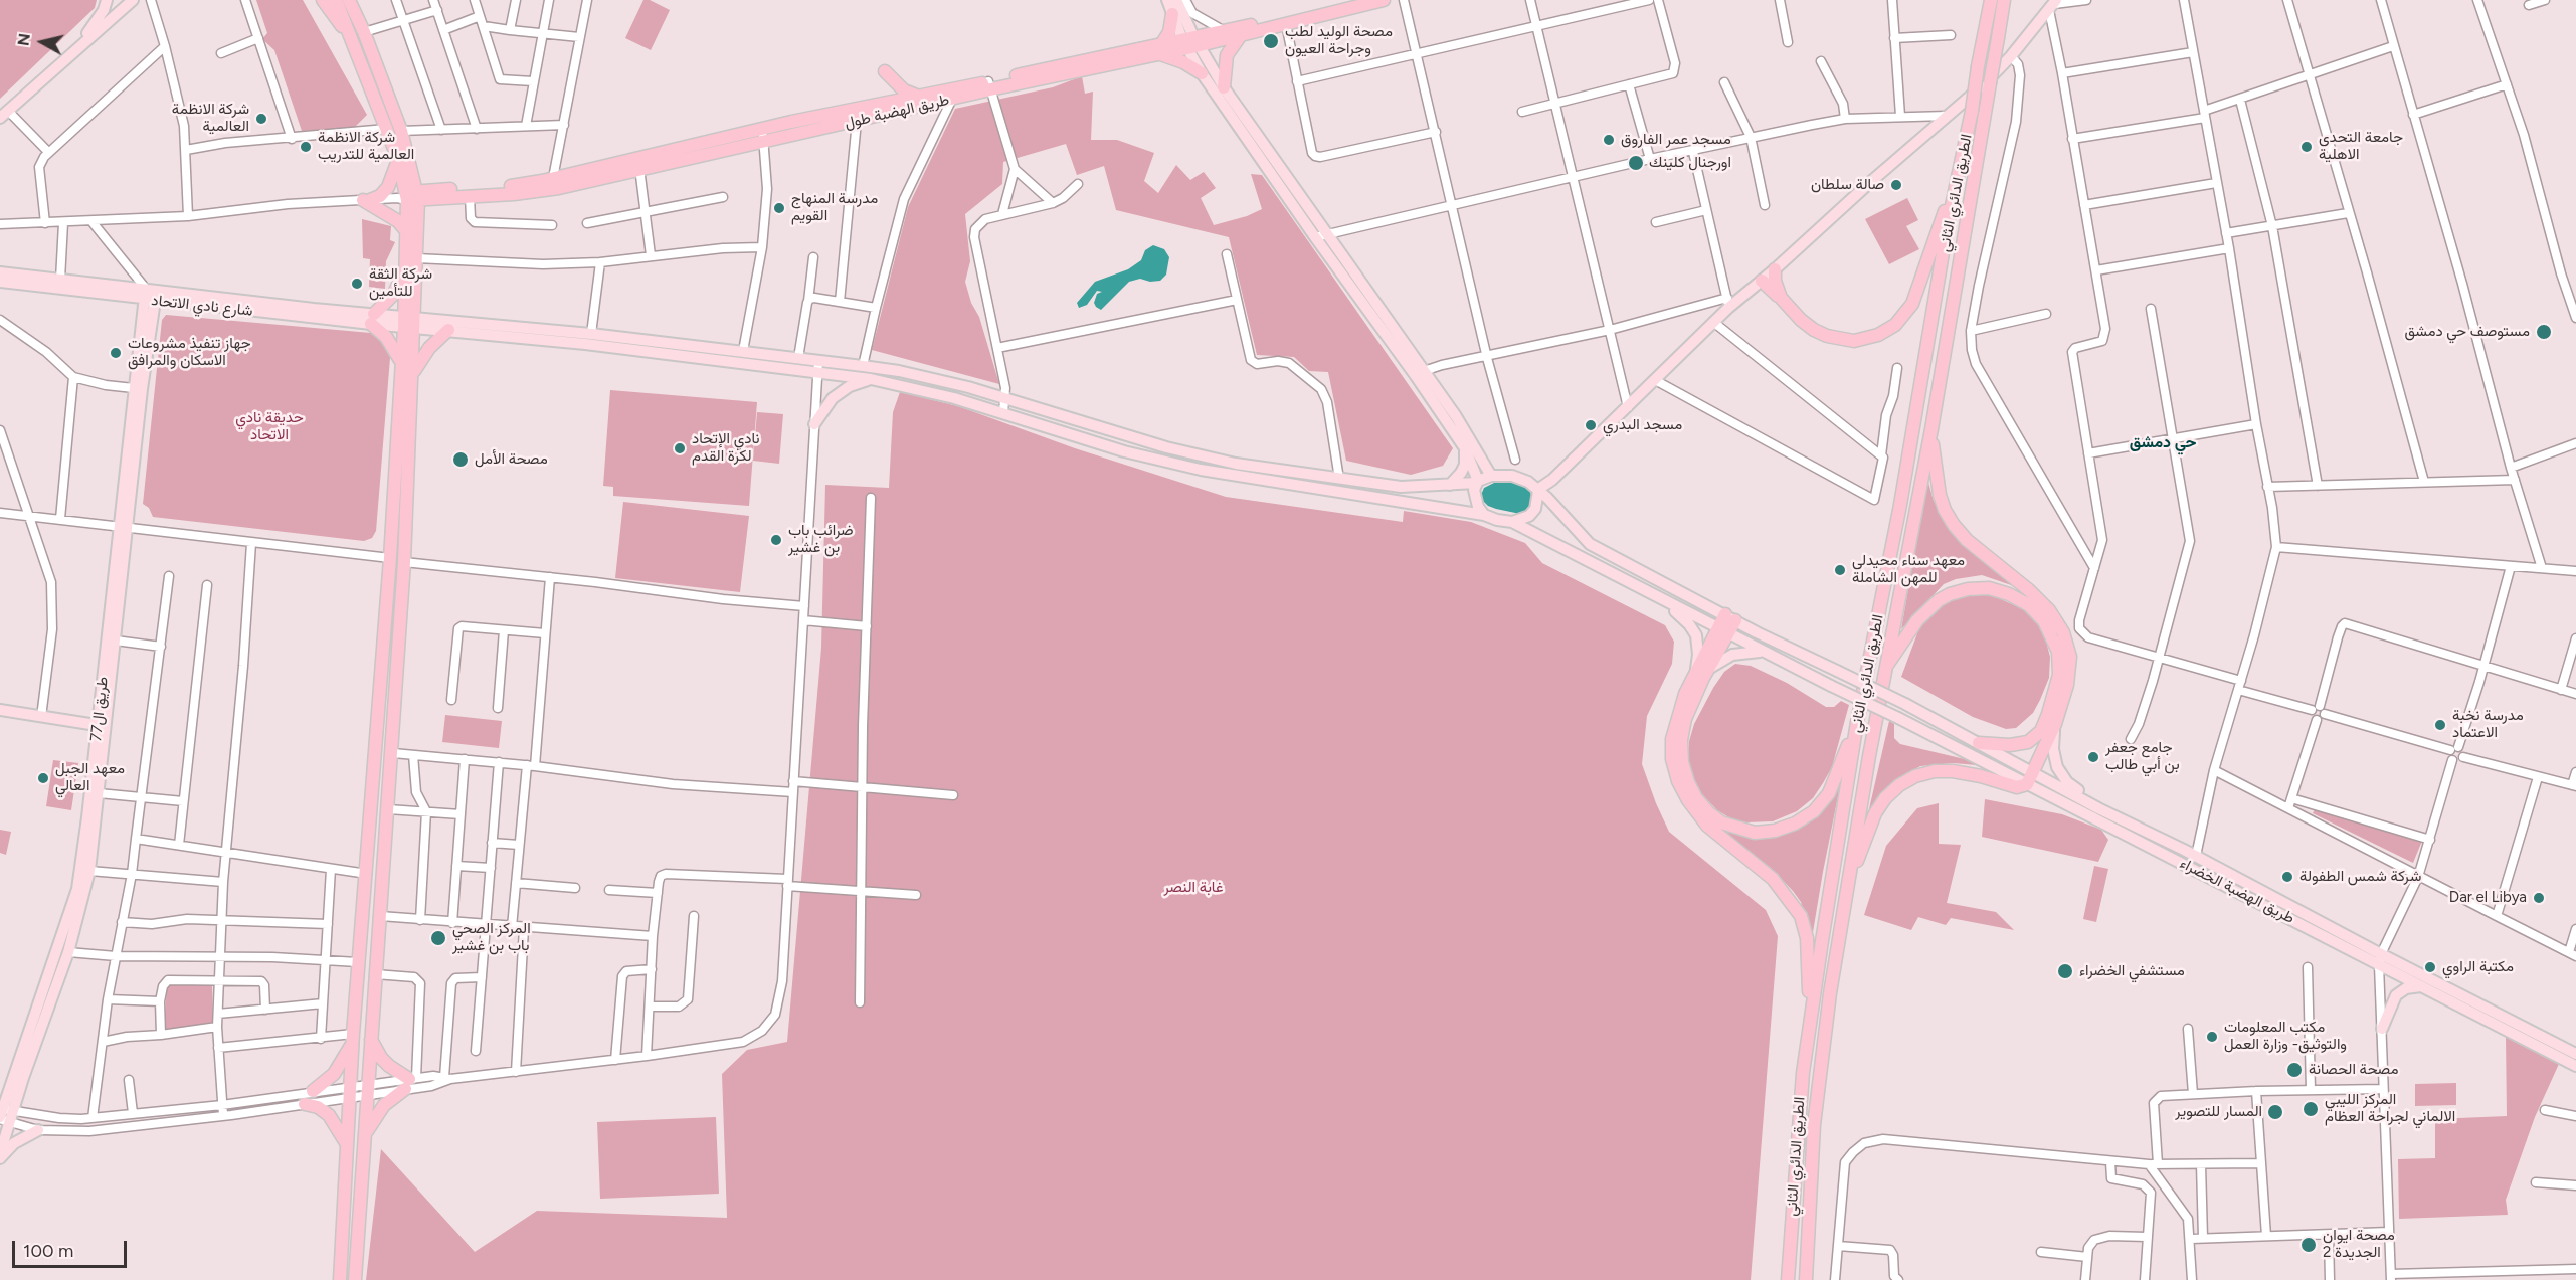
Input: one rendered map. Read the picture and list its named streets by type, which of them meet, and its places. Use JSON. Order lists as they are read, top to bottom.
{
  "streets": {
    "highway": ["طريق الهضبة طول", "الطريق الدائري الثاني"],
    "main road": ["شارع نادي الاتحاد", "طريق ال77", "طريق الهضبة الخضراء"]
  },
  "crossings": [
    ["شارع نادي الاتحاد", "طريق ال77"]
  ],
  "districts": ["حي دمشق"],
  "parks": ["حديقة نادي الاتحاد", "غابة النصر"],
  "places": [
    "مصحة الوليد لطب وجراحة العيون",
    "شركة الانظمة العالمية",
    "مسجد عمر الفاروق",
    "شركة الانظمة العالمية للتدريب",
    "جامعة التحدي الاهلية",
    "اورجنال كلينك",
    "صالة سلطان",
    "مدرسة المنهاج القويم",
    "شركة الثقة للتأمين",
    "مستوصف حي دمشق",
    "جهاز تنفيذ مشروعات الاسكان والمرافق",
    "مسجد البدري",
    "نادي الإتحاد لكرة القدم",
    "مصحة الأمل",
    "ضرائب باب بن غشير",
    "معهد سناء محيدلي للمهن الشاملة",
    "مدرسة نخبة الاعتماد",
    "جامع جعفر بن أبي طالب",
    "معهد الجبل العالي",
    "شركة شمس الطفولة",
    "Dar el Libya",
    "المركز الصحي باب بن غشير",
    "مكتبة الراوي",
    "مستشفي الخضراء",
    "مكتب المعلومات والتوثيق- وزارة العمل",
    "مصحة الحصانة",
    "المركز الليبي الالماني لجراحة العظام",
    "المسار للتصوير",
    "مصحة ايوان الجديدة 2"
  ],
  "scale_bar": "100 m",
  "north": "left"
}
